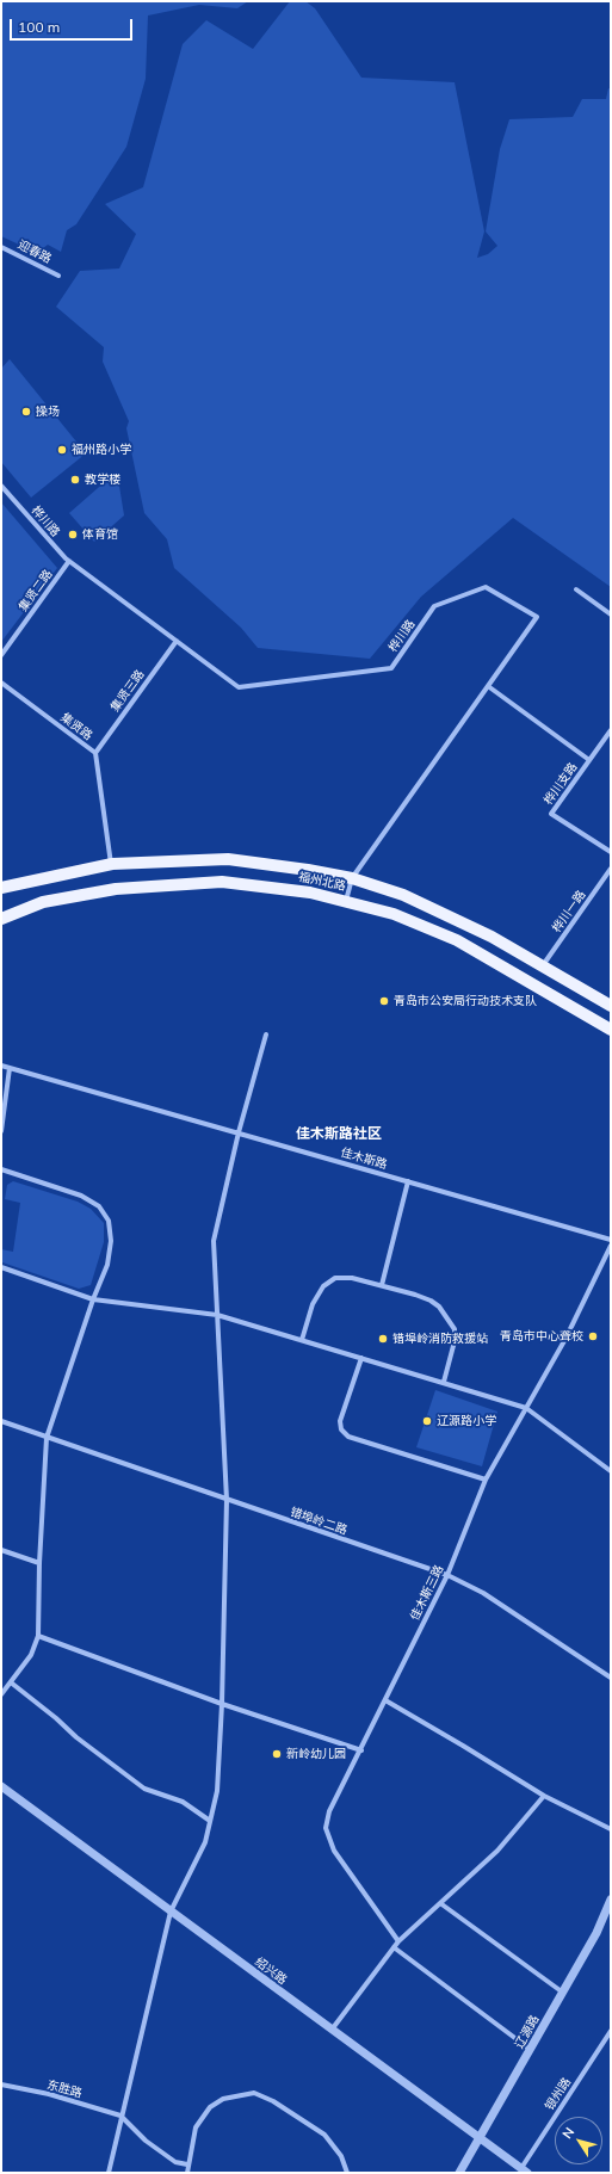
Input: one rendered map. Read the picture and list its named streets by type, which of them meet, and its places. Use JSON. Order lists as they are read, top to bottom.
{
  "streets": {
    "main road": ["福州北路"],
    "street": [
      "迎春路",
      "桦川路",
      "集贤二路",
      "集贤三路",
      "集贤路",
      "桦川支路",
      "桦川一路",
      "佳木斯路",
      "错埠岭二路",
      "佳木斯三路",
      "绍兴路",
      "辽源路",
      "东胜路",
      "银州路"
    ]
  },
  "crossings": [
    ["桦川路", "集贤二路"],
    ["桦川路", "集贤三路"],
    ["桦川路", "福州北路"],
    ["集贤三路", "集贤路"],
    ["集贤路", "福州北路"],
    ["福州北路", "桦川一路"],
    ["错埠岭二路", "佳木斯三路"],
    ["绍兴路", "辽源路"],
    ["绍兴路", "银州路"]
  ],
  "districts": ["佳木斯路社区"],
  "places": [
    "操场",
    "福州路小学",
    "教学楼",
    "体育馆",
    "青岛市公安局行动技术支队",
    "青岛市中心聋校",
    "错埠岭消防救援站",
    "辽源路小学",
    "新岭幼儿园"
  ],
  "scale_bar": "100 m",
  "north": "top left"
}
